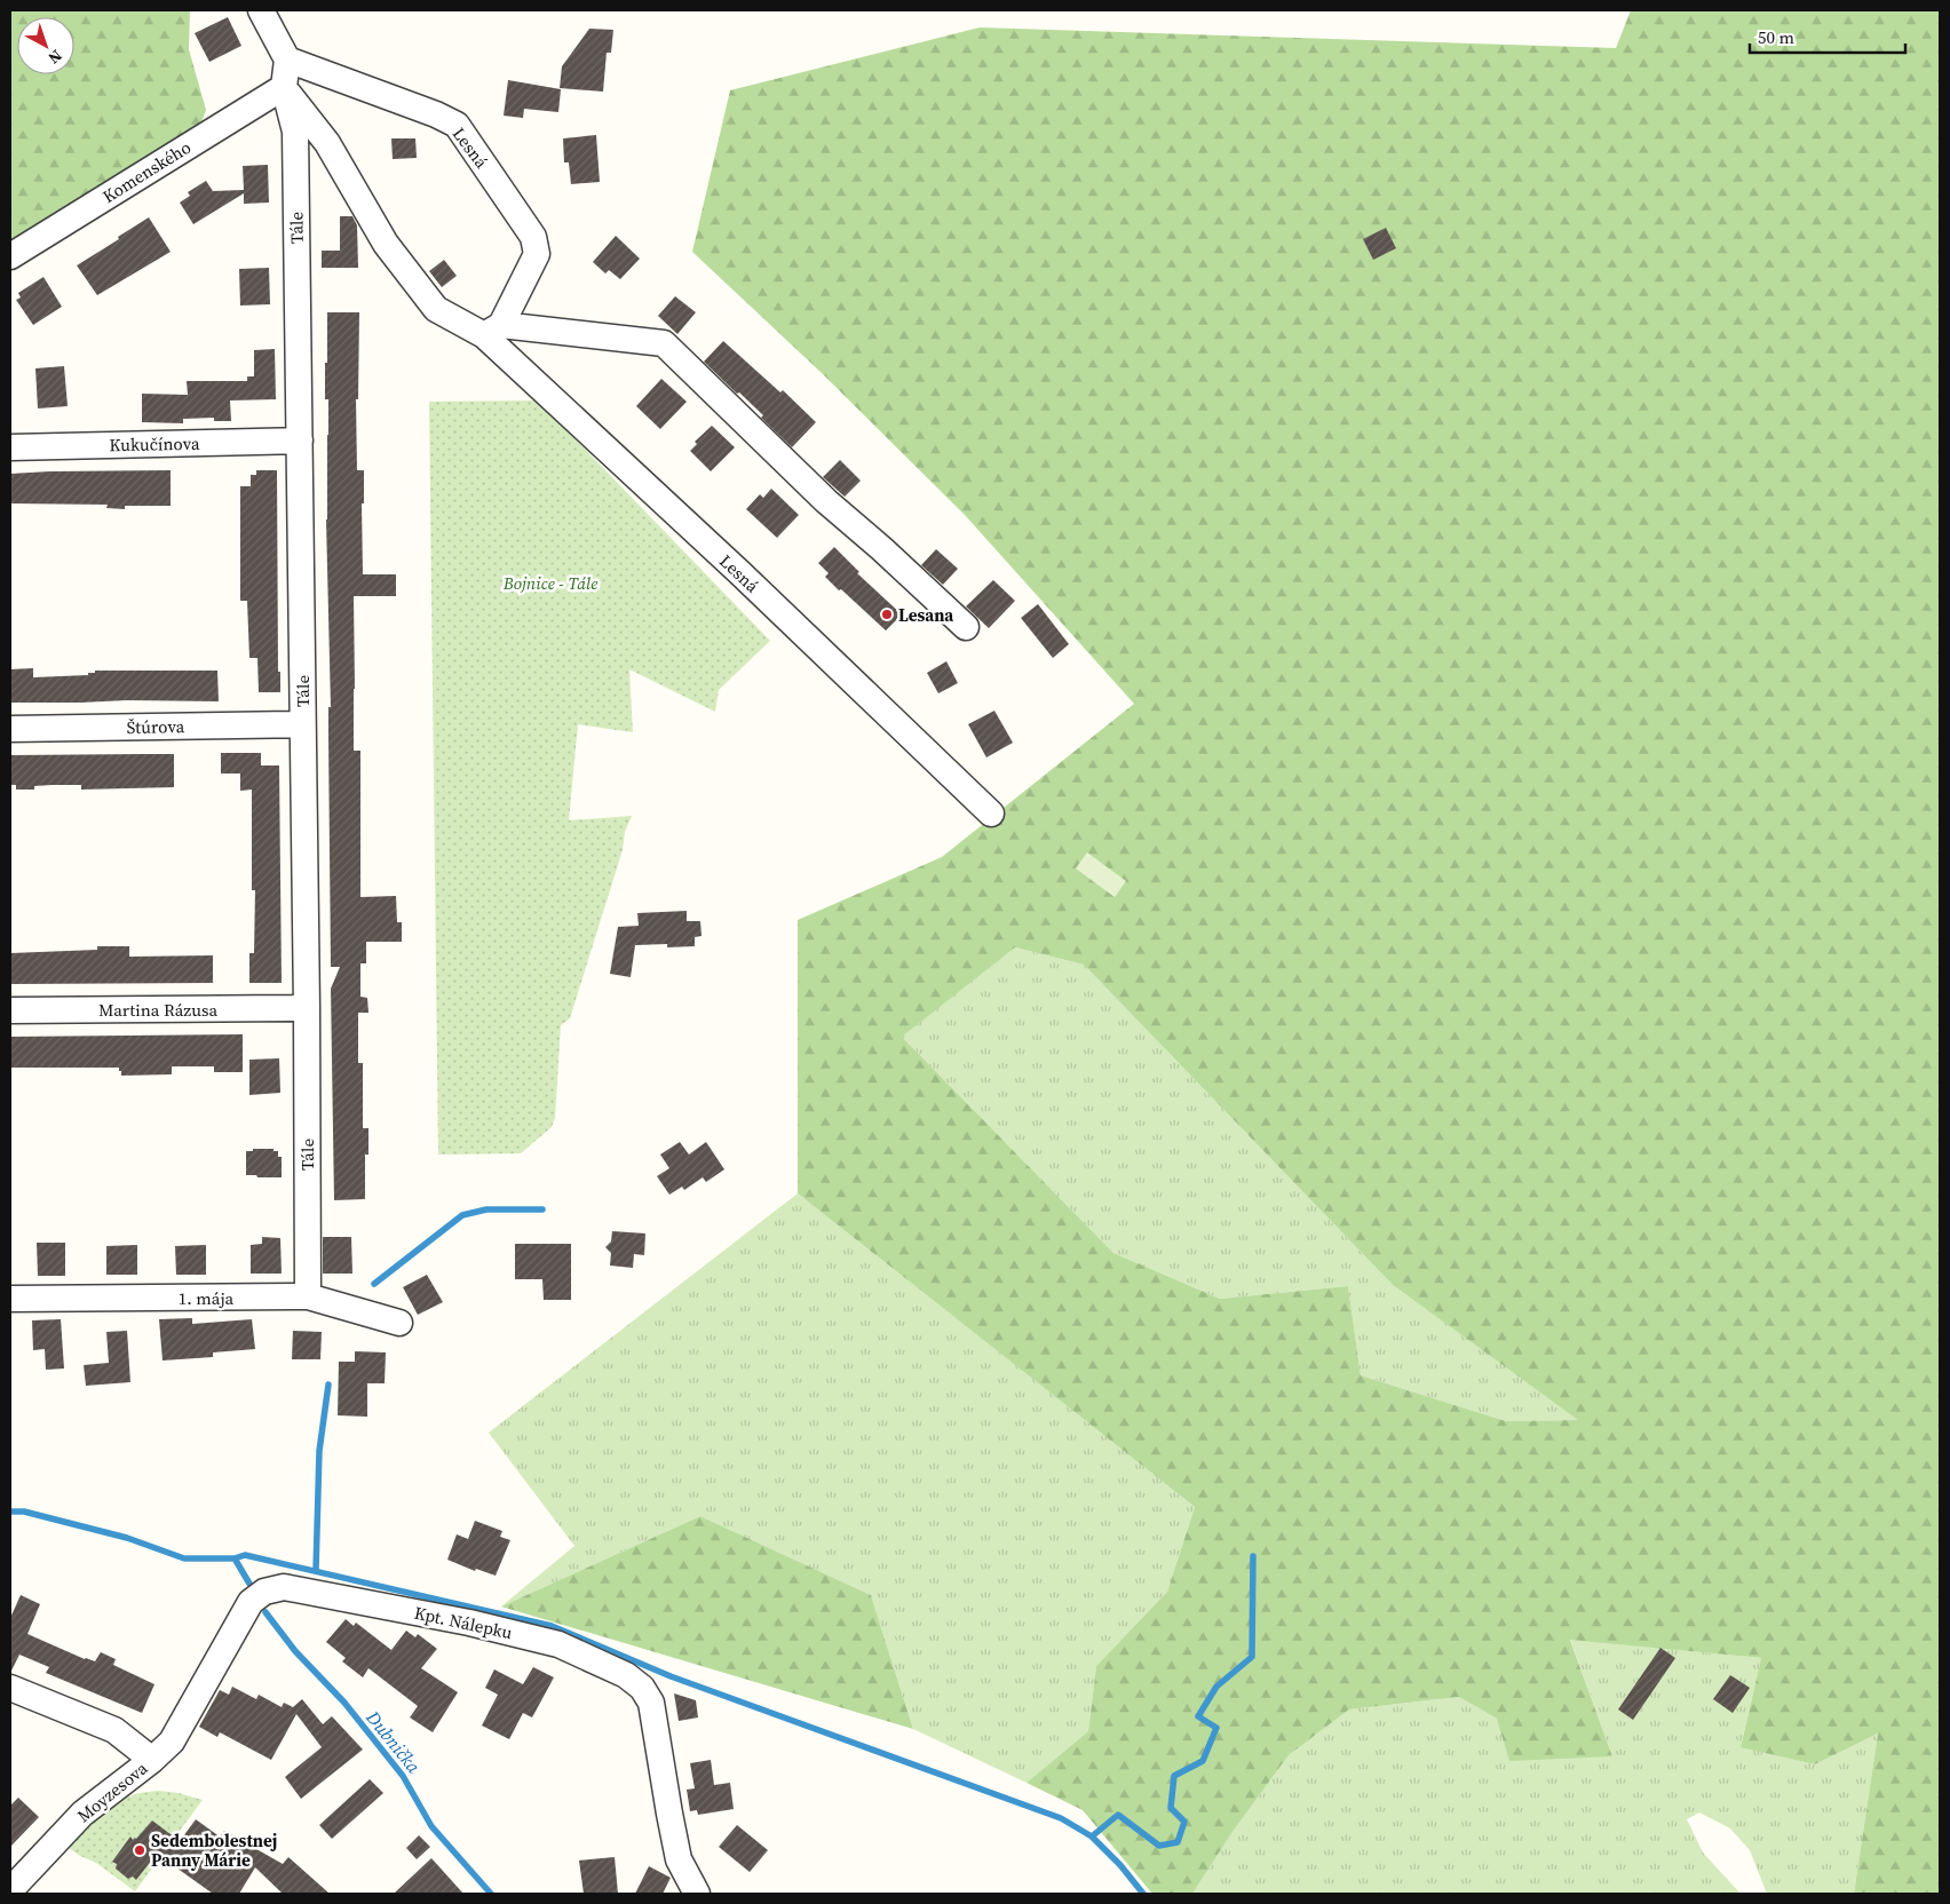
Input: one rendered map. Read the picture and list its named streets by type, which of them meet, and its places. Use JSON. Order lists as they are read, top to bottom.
{
  "streets": {
    "street": [
      "Lesná",
      "Komenského",
      "Tále",
      "Kukučínova",
      "Štúrova",
      "Martina Rázusa",
      "1. mája",
      "Kpt. Nálepku",
      "Moyzesova"
    ]
  },
  "crossings": [
    ["Lesná", "Komenského"],
    ["Lesná", "Tále"],
    ["Komenského", "Tále"],
    ["Tále", "Kukučínova"],
    ["Tále", "Štúrova"],
    ["Tále", "Martina Rázusa"],
    ["Tále", "1. mája"],
    ["Kpt. Nálepku", "Moyzesova"]
  ],
  "water": ["Dubnička"],
  "parks": ["Bojnice - Tále"],
  "places": ["Lesana", "Sedembolestnej Panny Márie"],
  "scale_bar": "50 m",
  "north": "bottom right"
}
